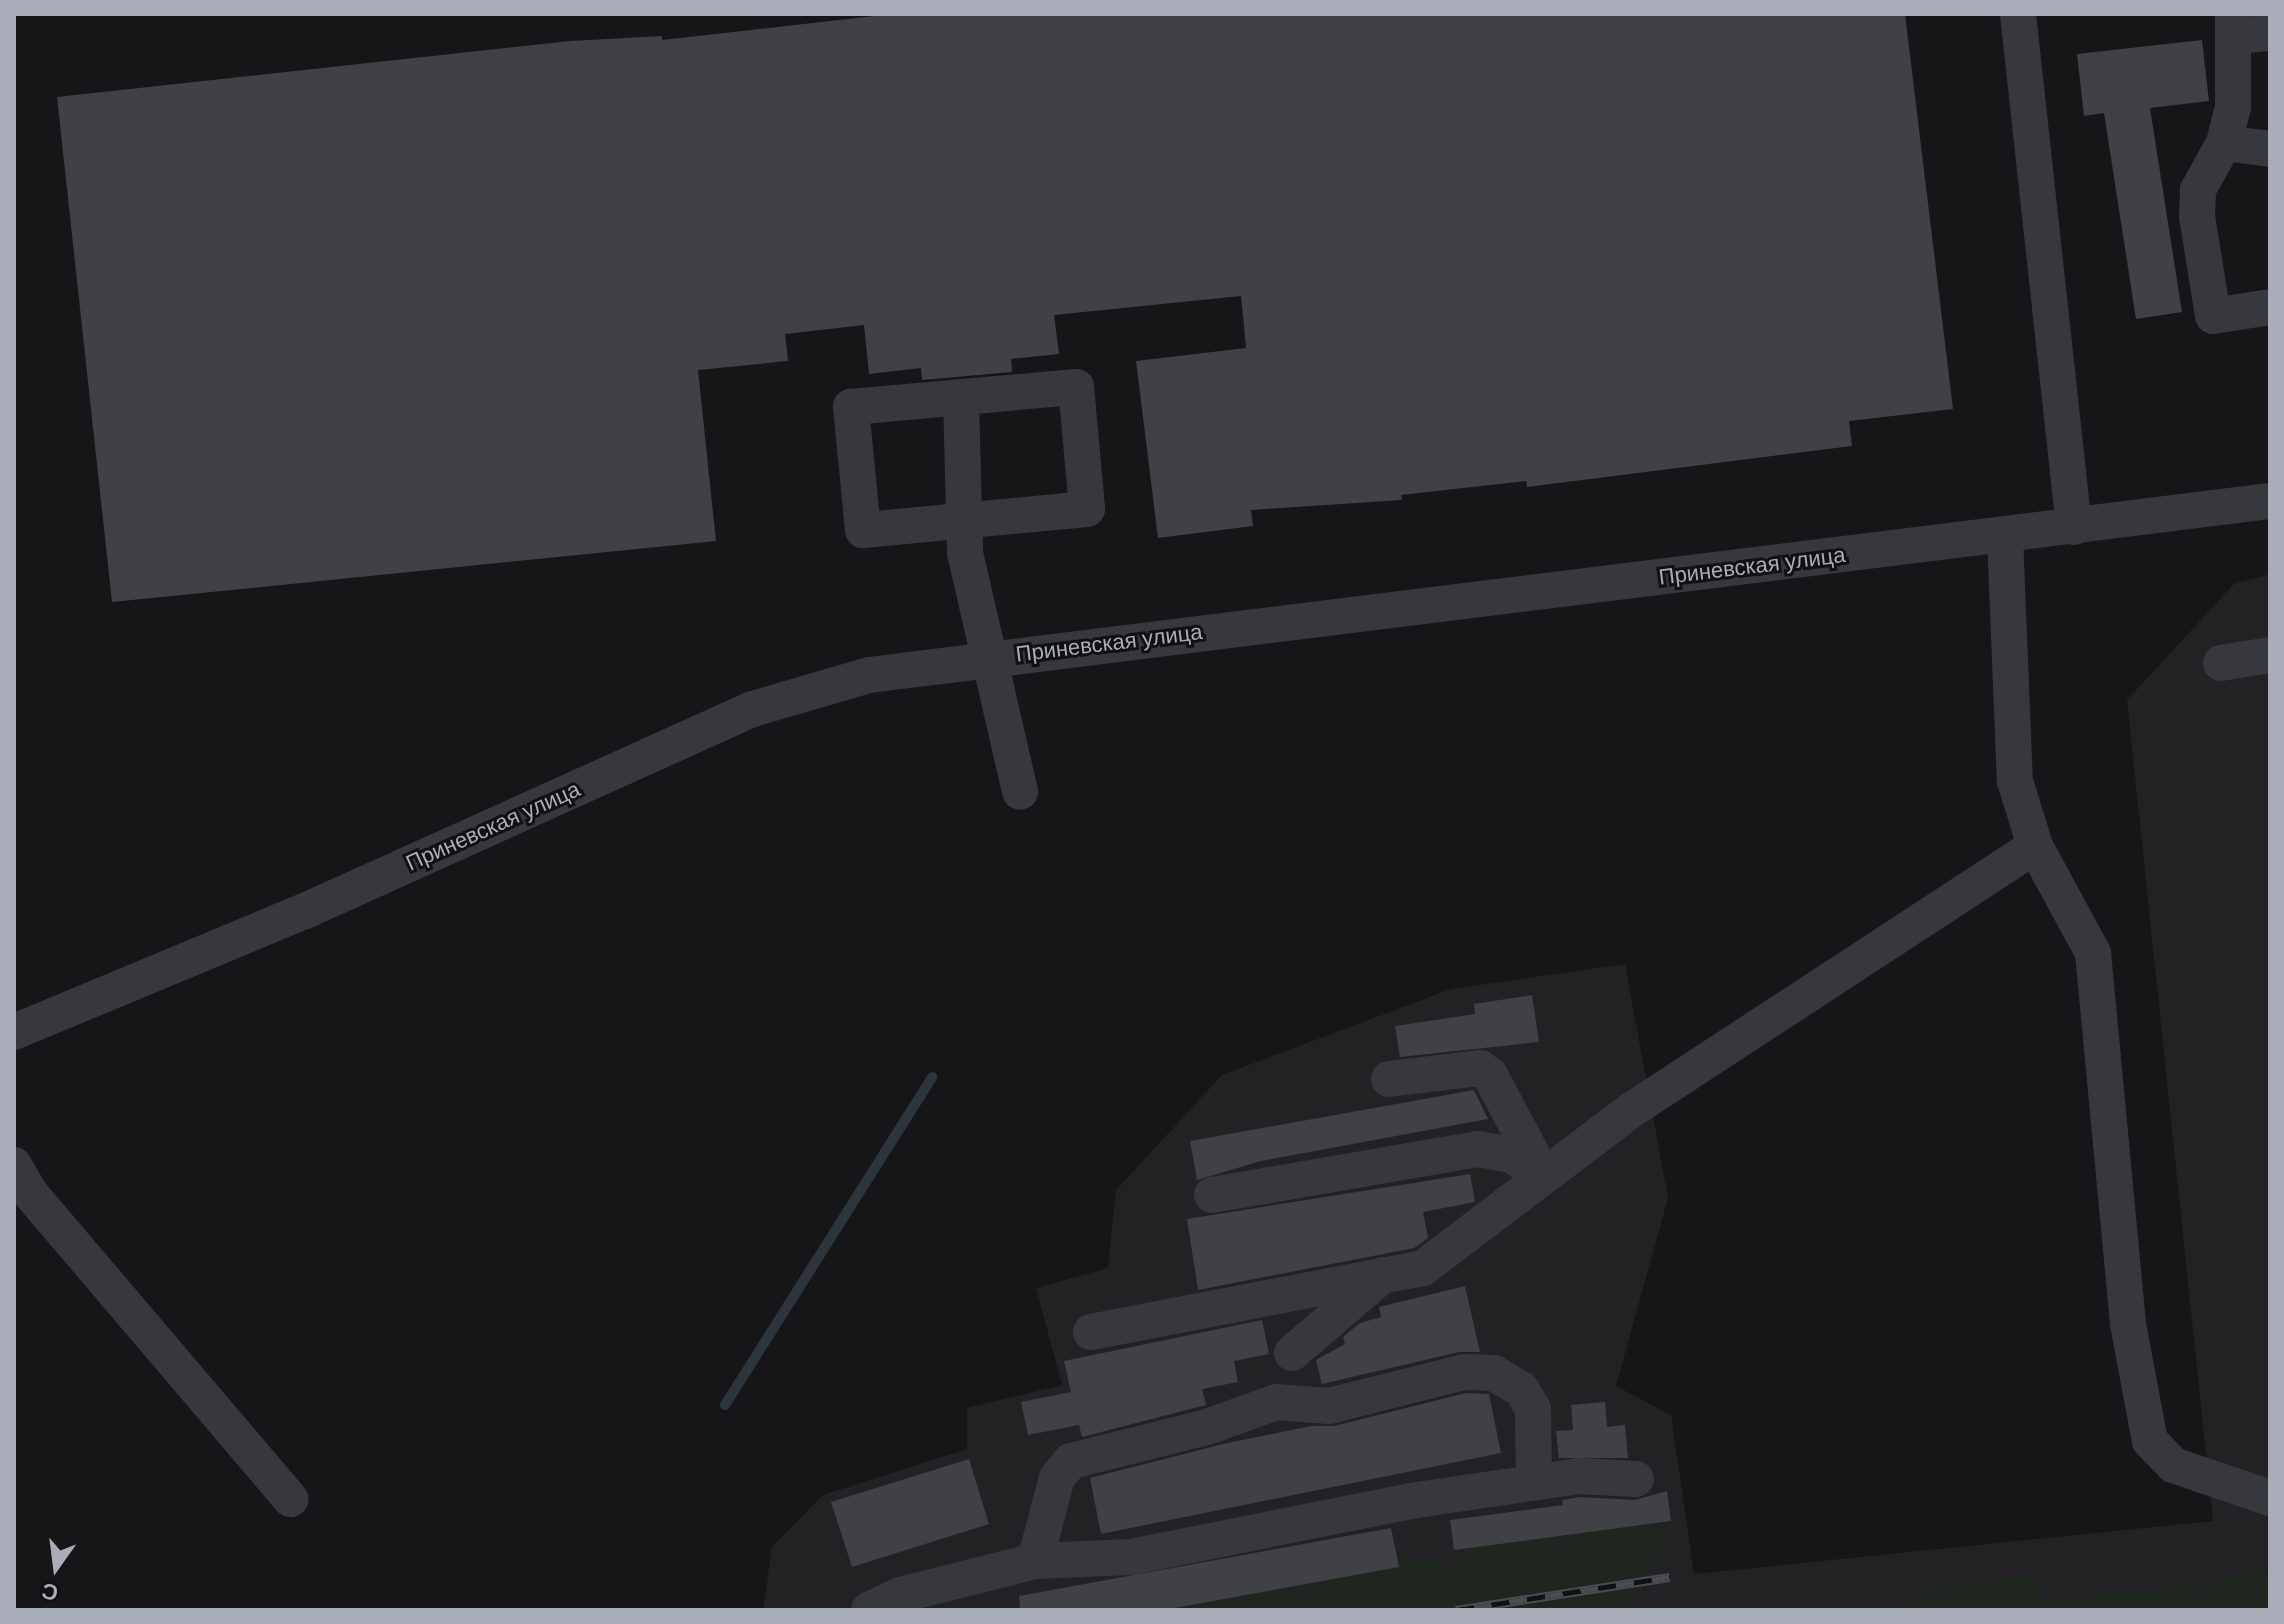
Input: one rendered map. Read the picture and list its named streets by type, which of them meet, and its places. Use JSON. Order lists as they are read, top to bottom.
{
  "streets": {
    "street": ["Приневская улица"]
  },
  "north": "bottom"
}
